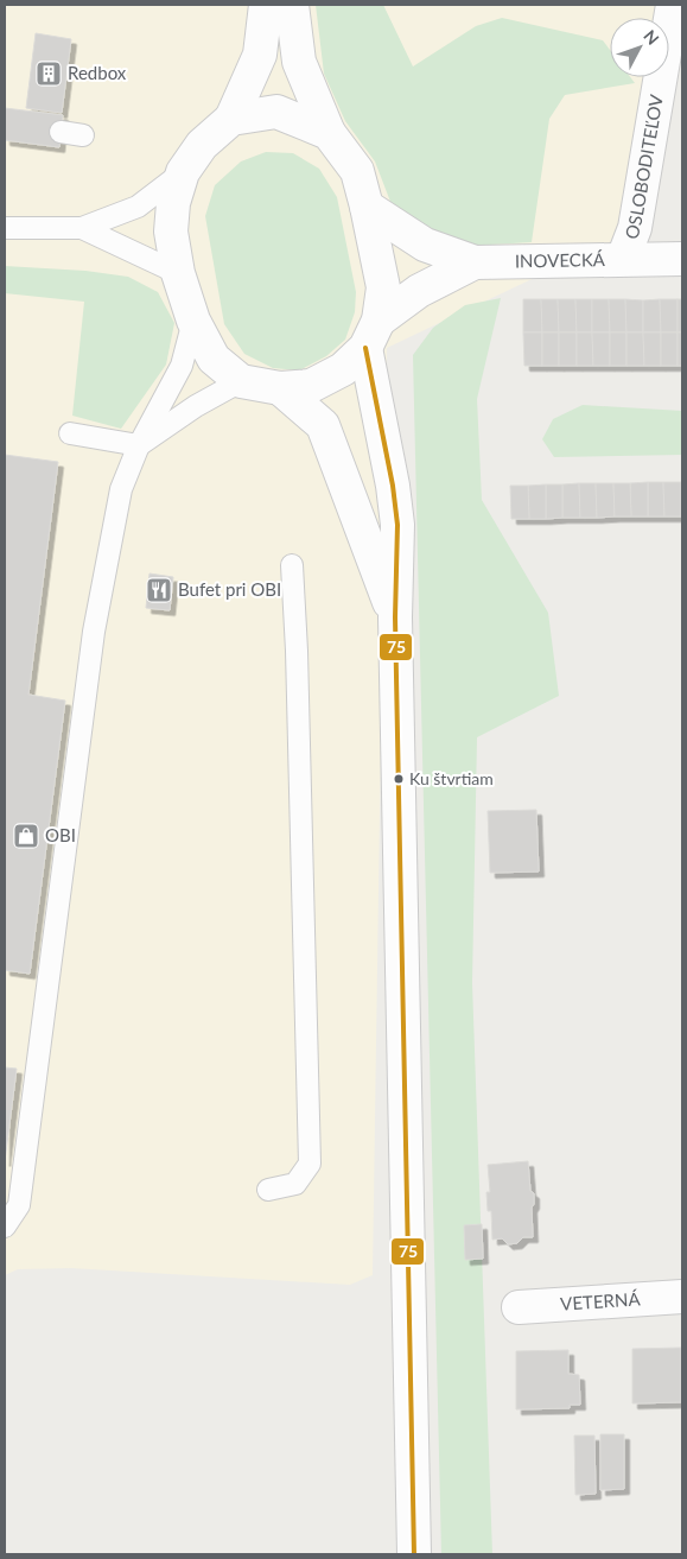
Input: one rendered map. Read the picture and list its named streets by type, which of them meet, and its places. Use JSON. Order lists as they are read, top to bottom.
{
  "streets": {
    "street": ["OSLOBODITEĽOV", "INOVECKÁ", "VETERNÁ"]
  },
  "crossings": [
    ["OSLOBODITEĽOV", "INOVECKÁ"]
  ],
  "places": {
    "building": ["Redbox"],
    "restaurant": ["Bufet pri OBI"],
    "other": ["Ku štvrtiam"],
    "shop": ["OBI"]
  },
  "lines": ["transit line 75"],
  "north": "top right"
}
